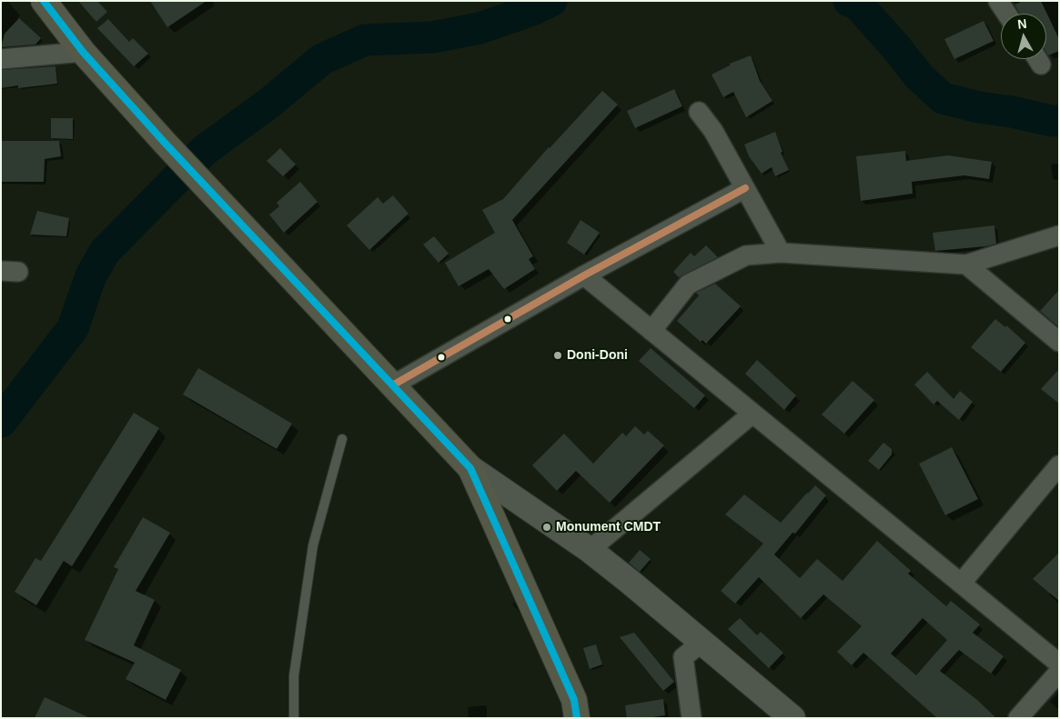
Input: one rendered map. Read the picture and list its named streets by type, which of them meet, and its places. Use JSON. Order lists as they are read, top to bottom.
{
  "places": ["Doni-Doni", "Monument CMDT"],
  "north": "top"
}
